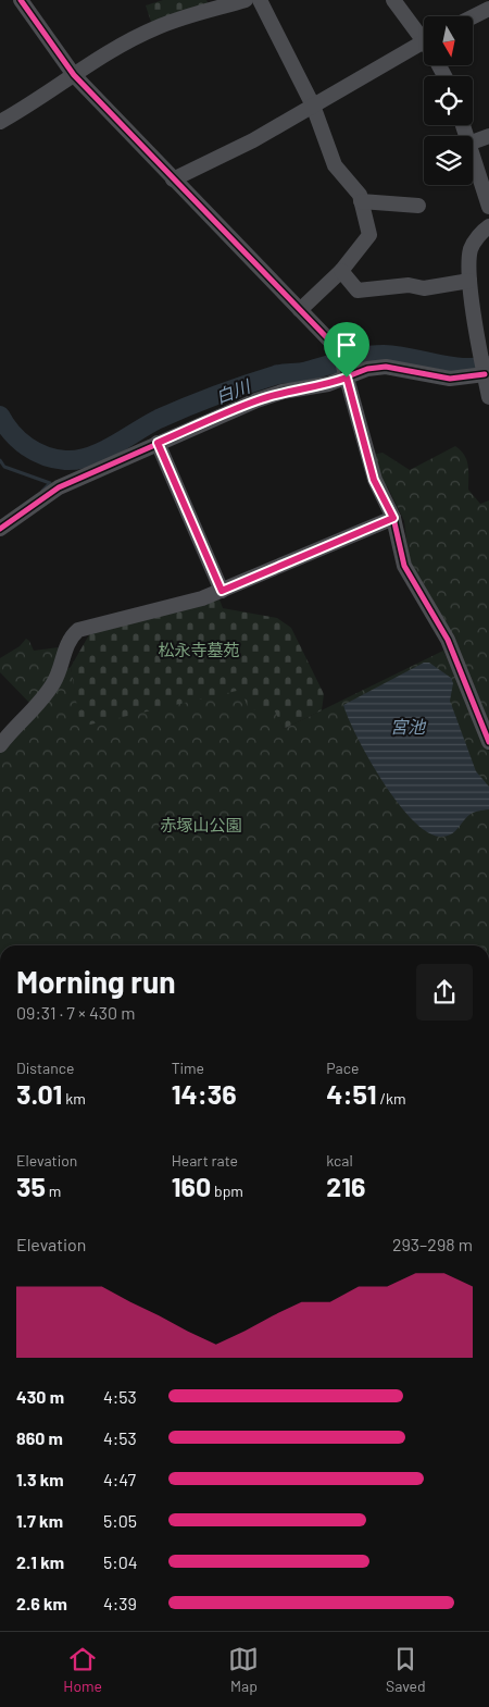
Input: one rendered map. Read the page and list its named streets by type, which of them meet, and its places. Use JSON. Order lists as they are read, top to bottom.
{
  "water": ["白川", "宮池"],
  "parks": ["松永寺墓苑", "赤塚山公園"],
  "north": "bottom",
  "page": {
    "heading": ["Morning run", "09:31 · 7 × 430 m"],
    "stats": [
      ["Distance", "3.01 km"],
      ["Time", "14:36"],
      ["Pace", "4:51 /km"],
      ["Elevation", "35 m"],
      ["Heart rate", "160 bpm"],
      ["kcal", "216"]
    ],
    "chart": ["Elevation", "293–298 m"],
    "list": [
      {
        "name": "430 m",
        "note": "4:53"
      },
      {
        "name": "860 m",
        "note": "4:53"
      },
      {
        "name": "1.3 km",
        "note": "4:47"
      },
      {
        "name": "1.7 km",
        "note": "5:05"
      },
      {
        "name": "2.1 km",
        "note": "5:04"
      },
      {
        "name": "2.6 km",
        "note": "4:39"
      }
    ],
    "tabs": ["Home", "Map", "Saved"]
  }
}
